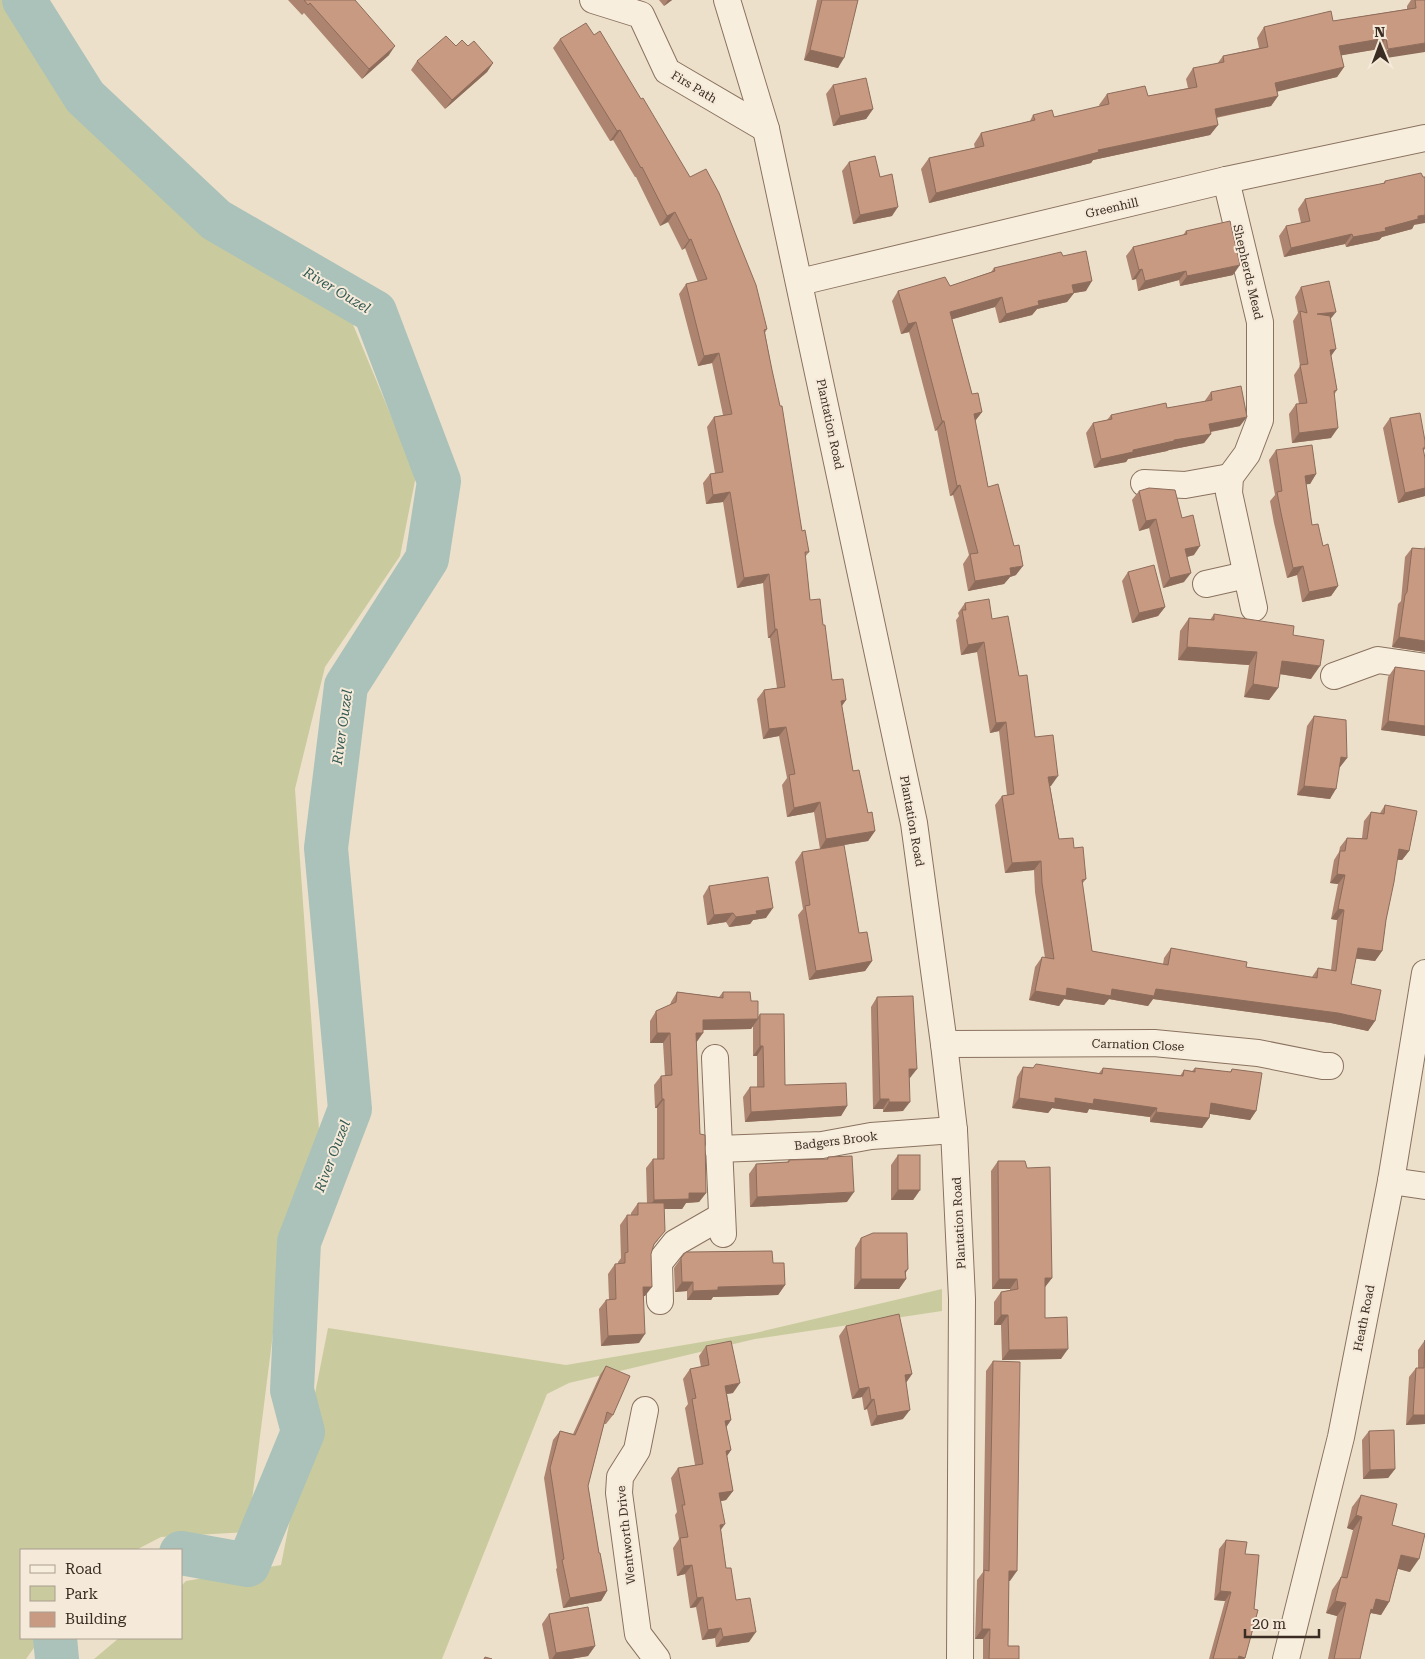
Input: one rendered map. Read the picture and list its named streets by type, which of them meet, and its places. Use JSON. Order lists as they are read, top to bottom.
{
  "streets": {
    "street": [
      "Firs Path",
      "Greenhill",
      "Shepherds Mead",
      "Plantation Road",
      "Carnation Close",
      "Badgers Brook",
      "Heath Road",
      "Wentworth Drive"
    ]
  },
  "crossings": [
    ["Firs Path", "Plantation Road"],
    ["Greenhill", "Shepherds Mead"],
    ["Greenhill", "Plantation Road"],
    ["Plantation Road", "Carnation Close"],
    ["Plantation Road", "Badgers Brook"]
  ],
  "water": ["River Ouzel"],
  "legend": ["Road", "Park", "Building"],
  "scale_bar": "20 m",
  "north": "top"
}
